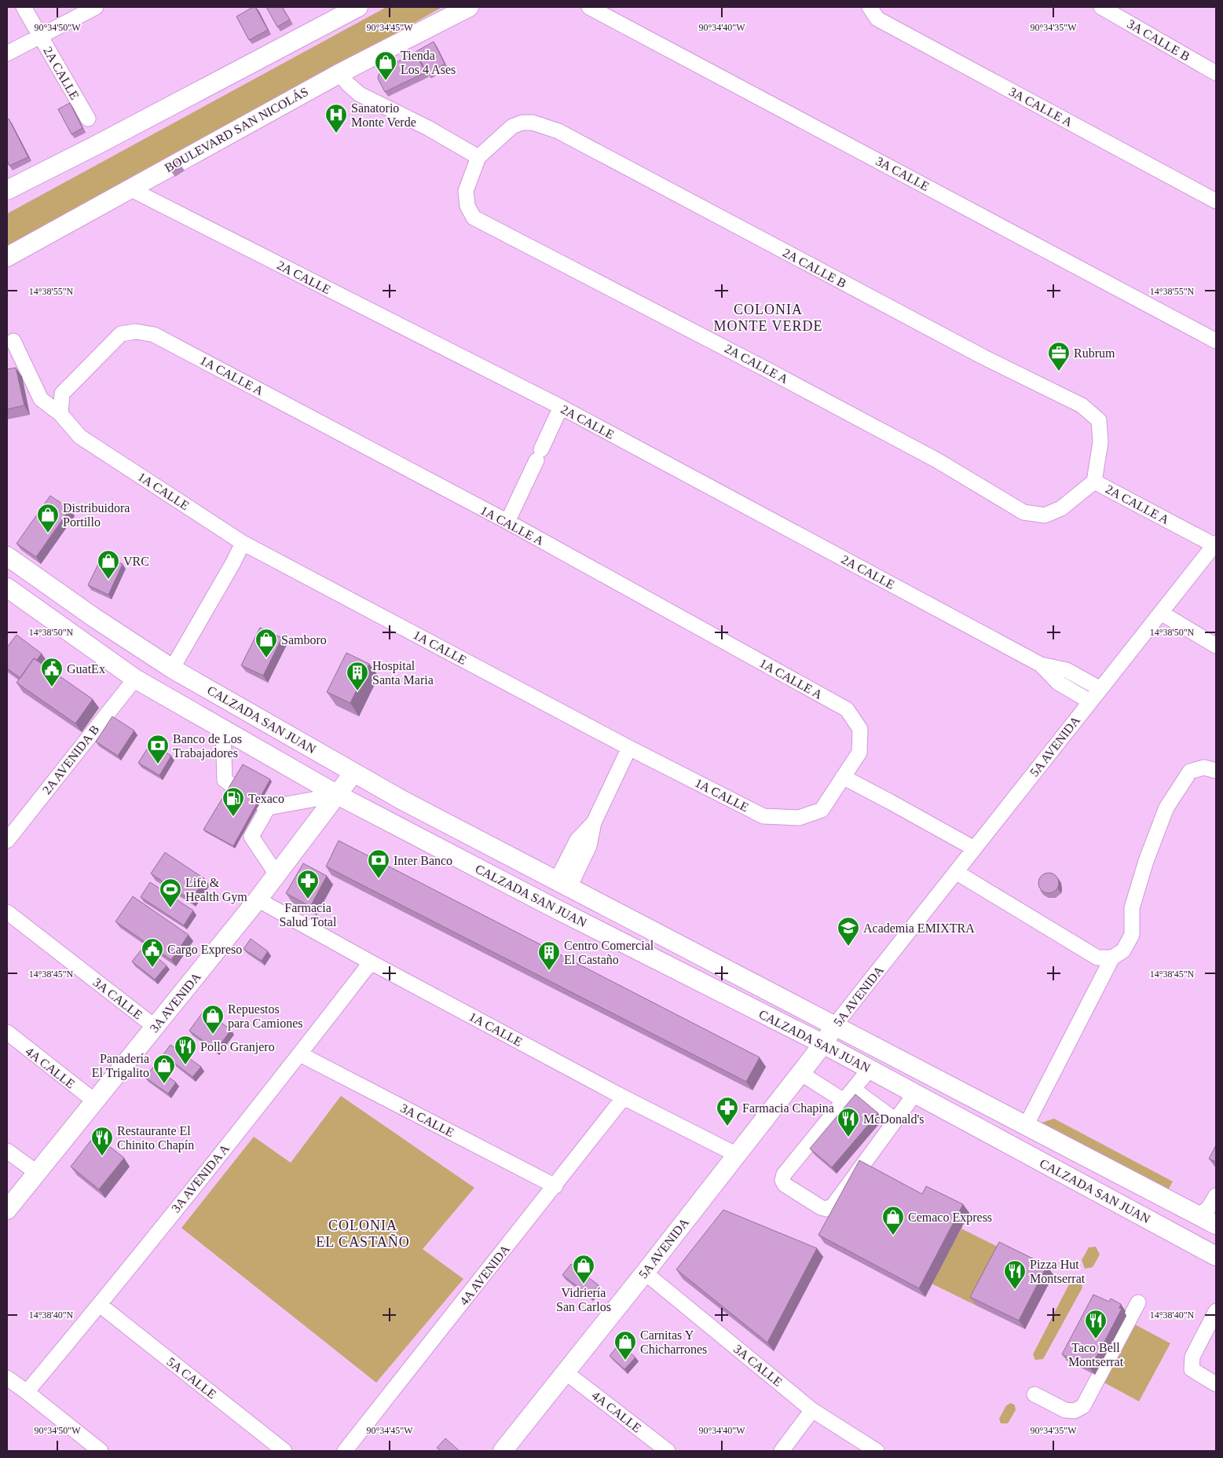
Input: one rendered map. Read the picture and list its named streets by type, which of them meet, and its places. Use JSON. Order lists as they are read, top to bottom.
{
  "streets": {
    "main road": [
      "BOULEVARD SAN NICOLÁS",
      "CALZADA SAN JUAN",
      "5A AVENIDA",
      "3A AVENIDA"
    ],
    "street": [
      "3A CALLE B",
      "2A CALLE",
      "3A CALLE A",
      "3A CALLE",
      "2A CALLE B",
      "2A CALLE A",
      "1A CALLE A",
      "1A CALLE",
      "2A AVENIDA B",
      "4A CALLE",
      "3A AVENIDA A",
      "4A AVENIDA",
      "5A CALLE"
    ]
  },
  "crossings": [
    ["2A CALLE", "BOULEVARD SAN NICOLÁS"],
    ["2A CALLE", "5A AVENIDA"],
    ["3A CALLE", "5A AVENIDA"],
    ["3A CALLE", "3A AVENIDA"],
    ["3A CALLE", "3A AVENIDA A"],
    ["3A CALLE", "4A AVENIDA"],
    ["2A CALLE B", "2A CALLE A"],
    ["2A CALLE A", "5A AVENIDA"],
    ["1A CALLE A", "1A CALLE"],
    ["1A CALLE", "5A AVENIDA"],
    ["1A CALLE", "3A AVENIDA"],
    ["1A CALLE", "3A AVENIDA A"],
    ["1A CALLE", "4A AVENIDA"],
    ["CALZADA SAN JUAN", "5A AVENIDA"],
    ["CALZADA SAN JUAN", "2A AVENIDA B"],
    ["CALZADA SAN JUAN", "3A AVENIDA"],
    ["5A AVENIDA", "4A CALLE"],
    ["3A AVENIDA", "4A CALLE"],
    ["3A AVENIDA A", "5A CALLE"]
  ],
  "districts": ["COLONIA MONTE VERDE", "COLONIA EL CASTAÑO"],
  "places": {
    "shop": [
      "Tienda Los 4 Ases",
      "Distribuidora Portillo",
      "VRC",
      "Samboro",
      "Repuestos para Camiones",
      "Panadería El Trigalito",
      "Cemaco Express",
      "Vidriería San Carlos",
      "Carnitas Y Chicharrones"
    ],
    "hospital": ["Sanatorio Monte Verde"],
    "office": ["Rubrum"],
    "public building": ["GuatEx", "Cargo Expreso"],
    "building": ["Hospital Santa Maria", "Centro Comercial El Castaño"],
    "bank": ["Banco de Los Trabajadores", "Inter Banco"],
    "fuel station": ["Texaco"],
    "pharmacy": ["Farmacia Salud Total", "Farmacia Chapina"],
    "sports": ["Life & Health Gym"],
    "school or university": ["Academia EMIXTRA"],
    "restaurant": [
      "Pollo Granjero",
      "McDonald's",
      "Restaurante El Chinito Chapín",
      "Pizza Hut Montserrat",
      "Taco Bell Montserrat"
    ]
  },
  "coordinates": [
    "90°34'50\"W",
    "90°34'45\"W",
    "90°34'40\"W",
    "90°34'35\"W",
    "14°38'55\"N",
    "14°38'50\"N",
    "14°38'45\"N",
    "14°38'40\"N"
  ]
}
